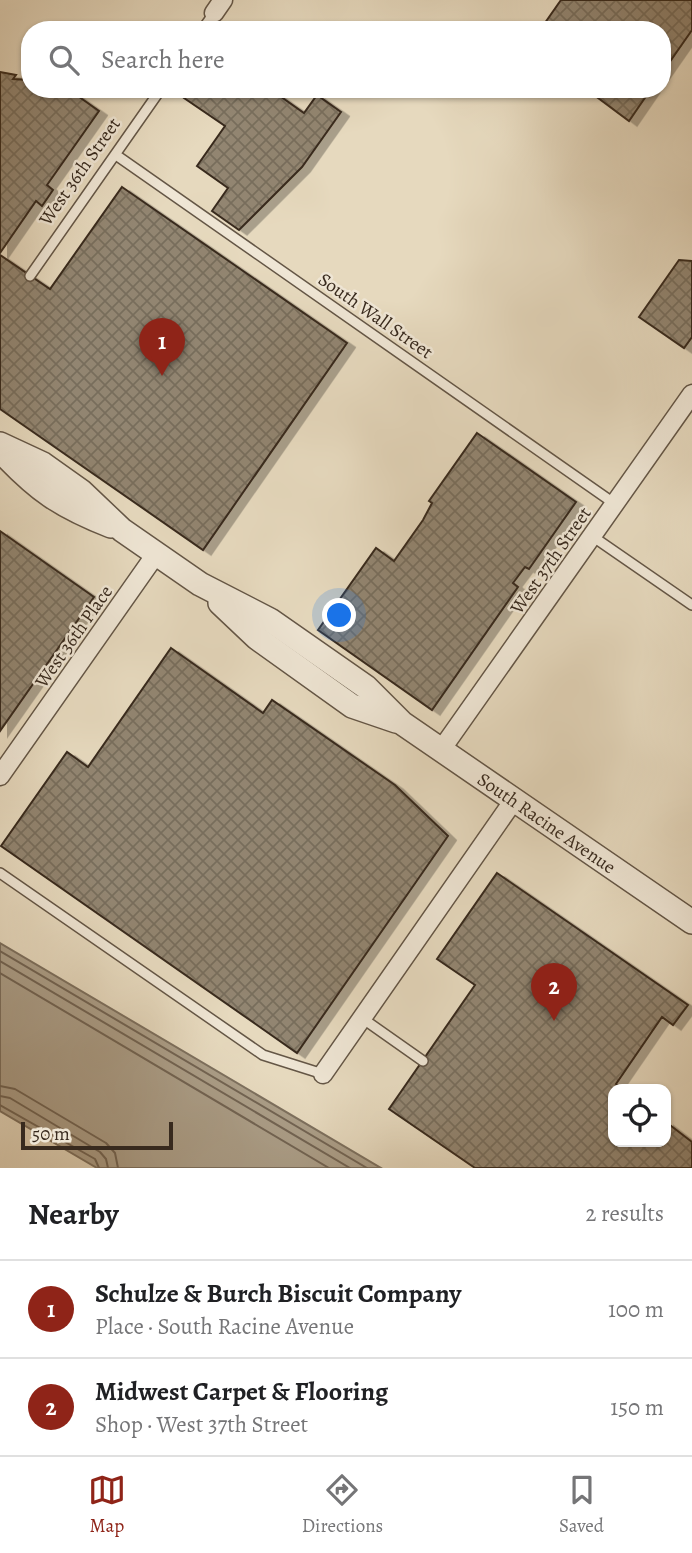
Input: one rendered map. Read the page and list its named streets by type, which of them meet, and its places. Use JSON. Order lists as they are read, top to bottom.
{
  "streets": {
    "street": ["West 37th Street", "West 36th Place", "South Racine Avenue"],
    "lane": ["West 36th Street", "South Wall Street"]
  },
  "crossings": [
    ["West 36th Street", "South Wall Street"],
    ["South Wall Street", "West 37th Street"],
    ["West 37th Street", "South Racine Avenue"],
    ["West 36th Place", "South Racine Avenue"]
  ],
  "scale_bar": "50 m",
  "page": {
    "search": "Search here",
    "pins": ["1", "2"],
    "scale": "50 m",
    "heading": ["Nearby", "2 results"],
    "list": [
      {
        "mark": "1",
        "name": "Schulze & Burch Biscuit Company",
        "note": "Place · South Racine Avenue",
        "value": "100 m"
      },
      {
        "mark": "2",
        "name": "Midwest Carpet & Flooring",
        "note": "Shop · West 37th Street",
        "value": "150 m"
      }
    ],
    "nav": ["Map", "Directions", "Saved"]
  }
}
